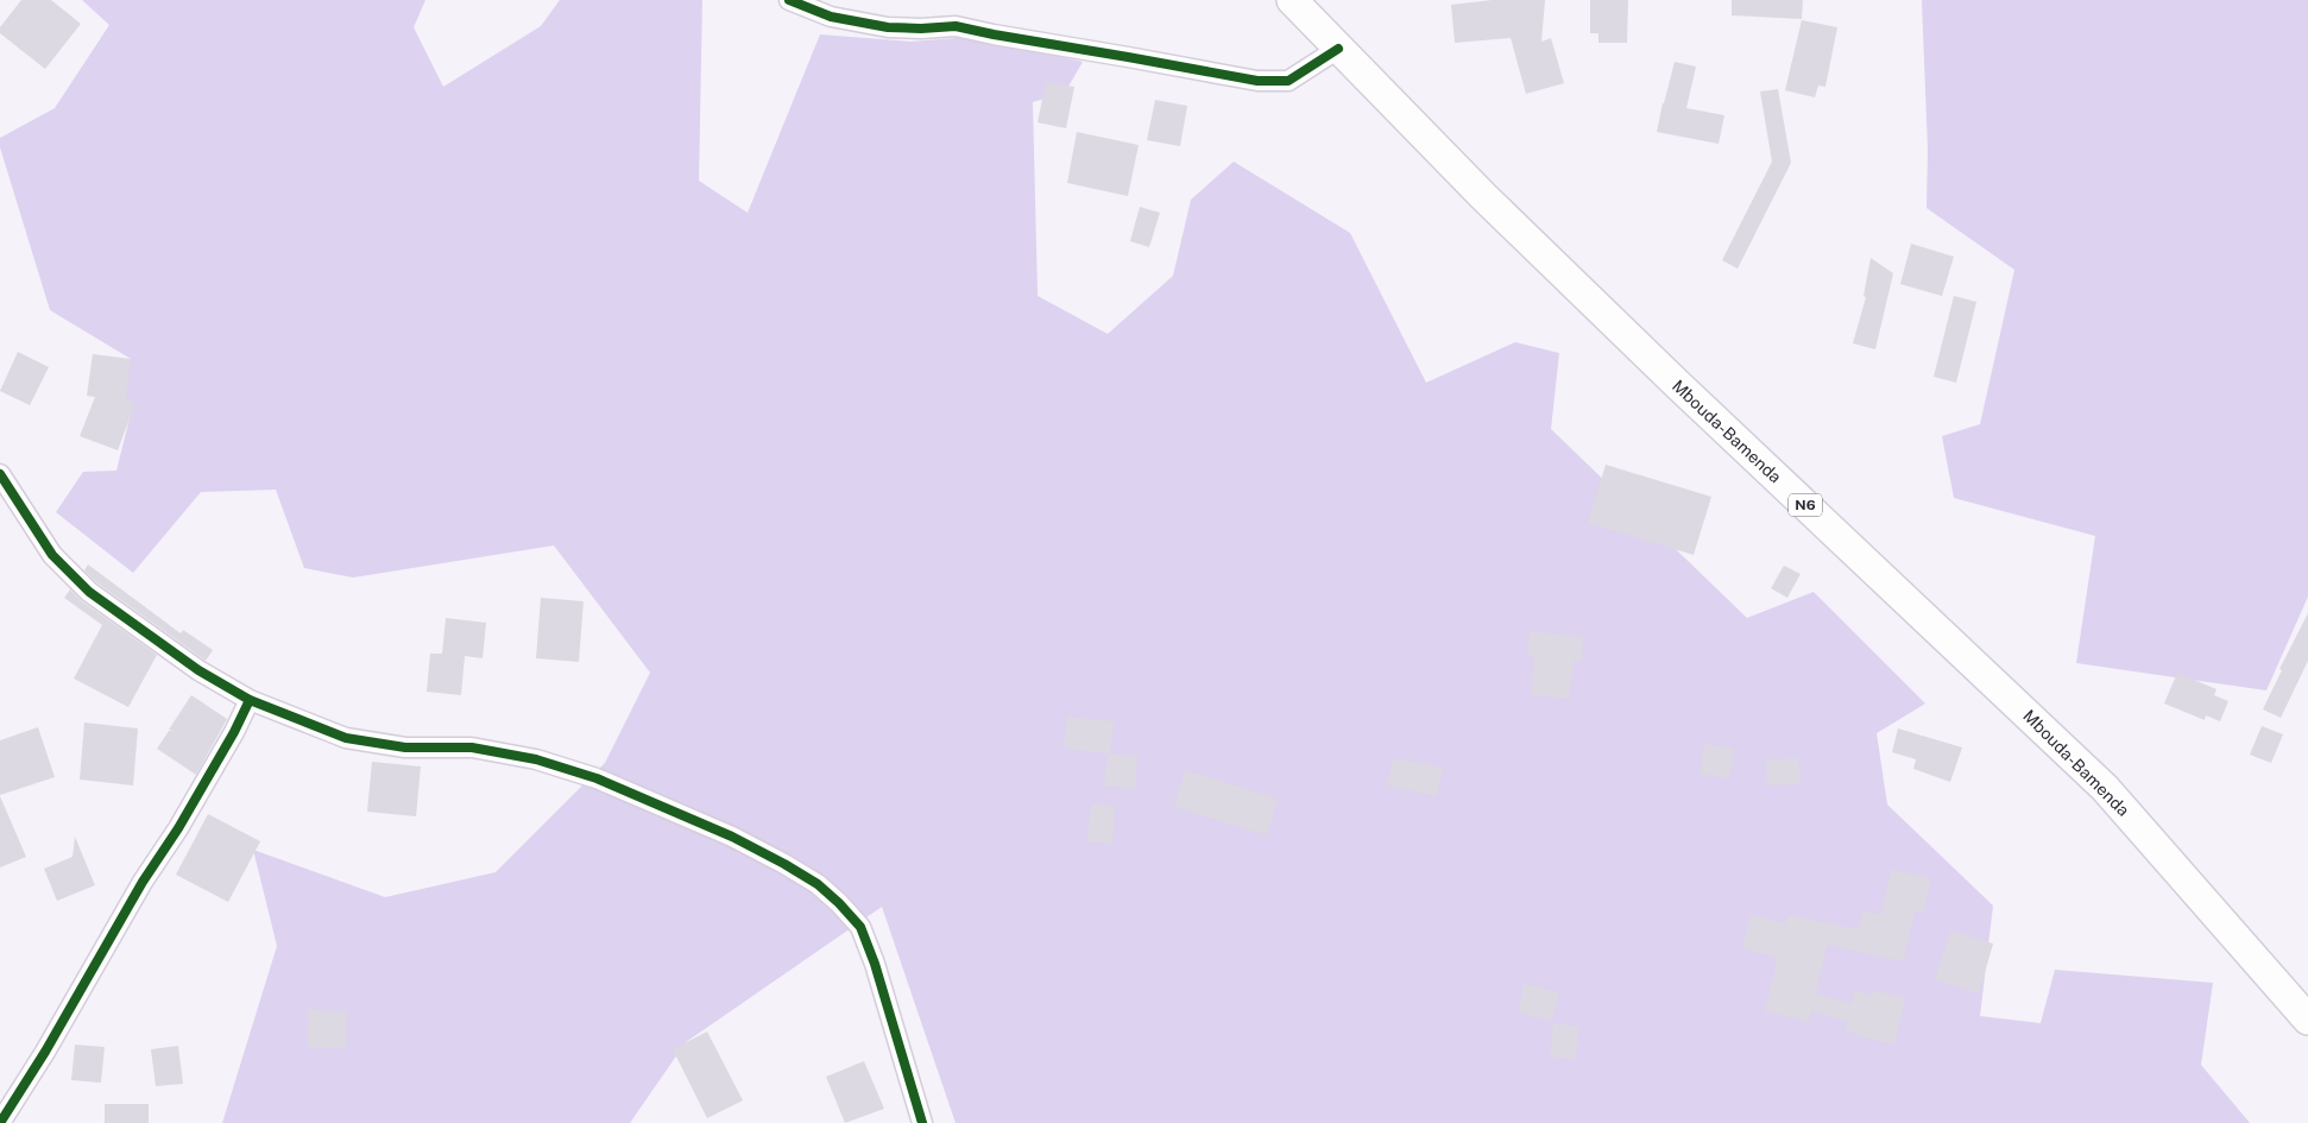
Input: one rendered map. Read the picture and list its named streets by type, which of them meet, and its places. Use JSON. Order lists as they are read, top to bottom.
{
  "streets": {
    "highway": ["Mbouda-Bamenda", "N6"]
  }
}
